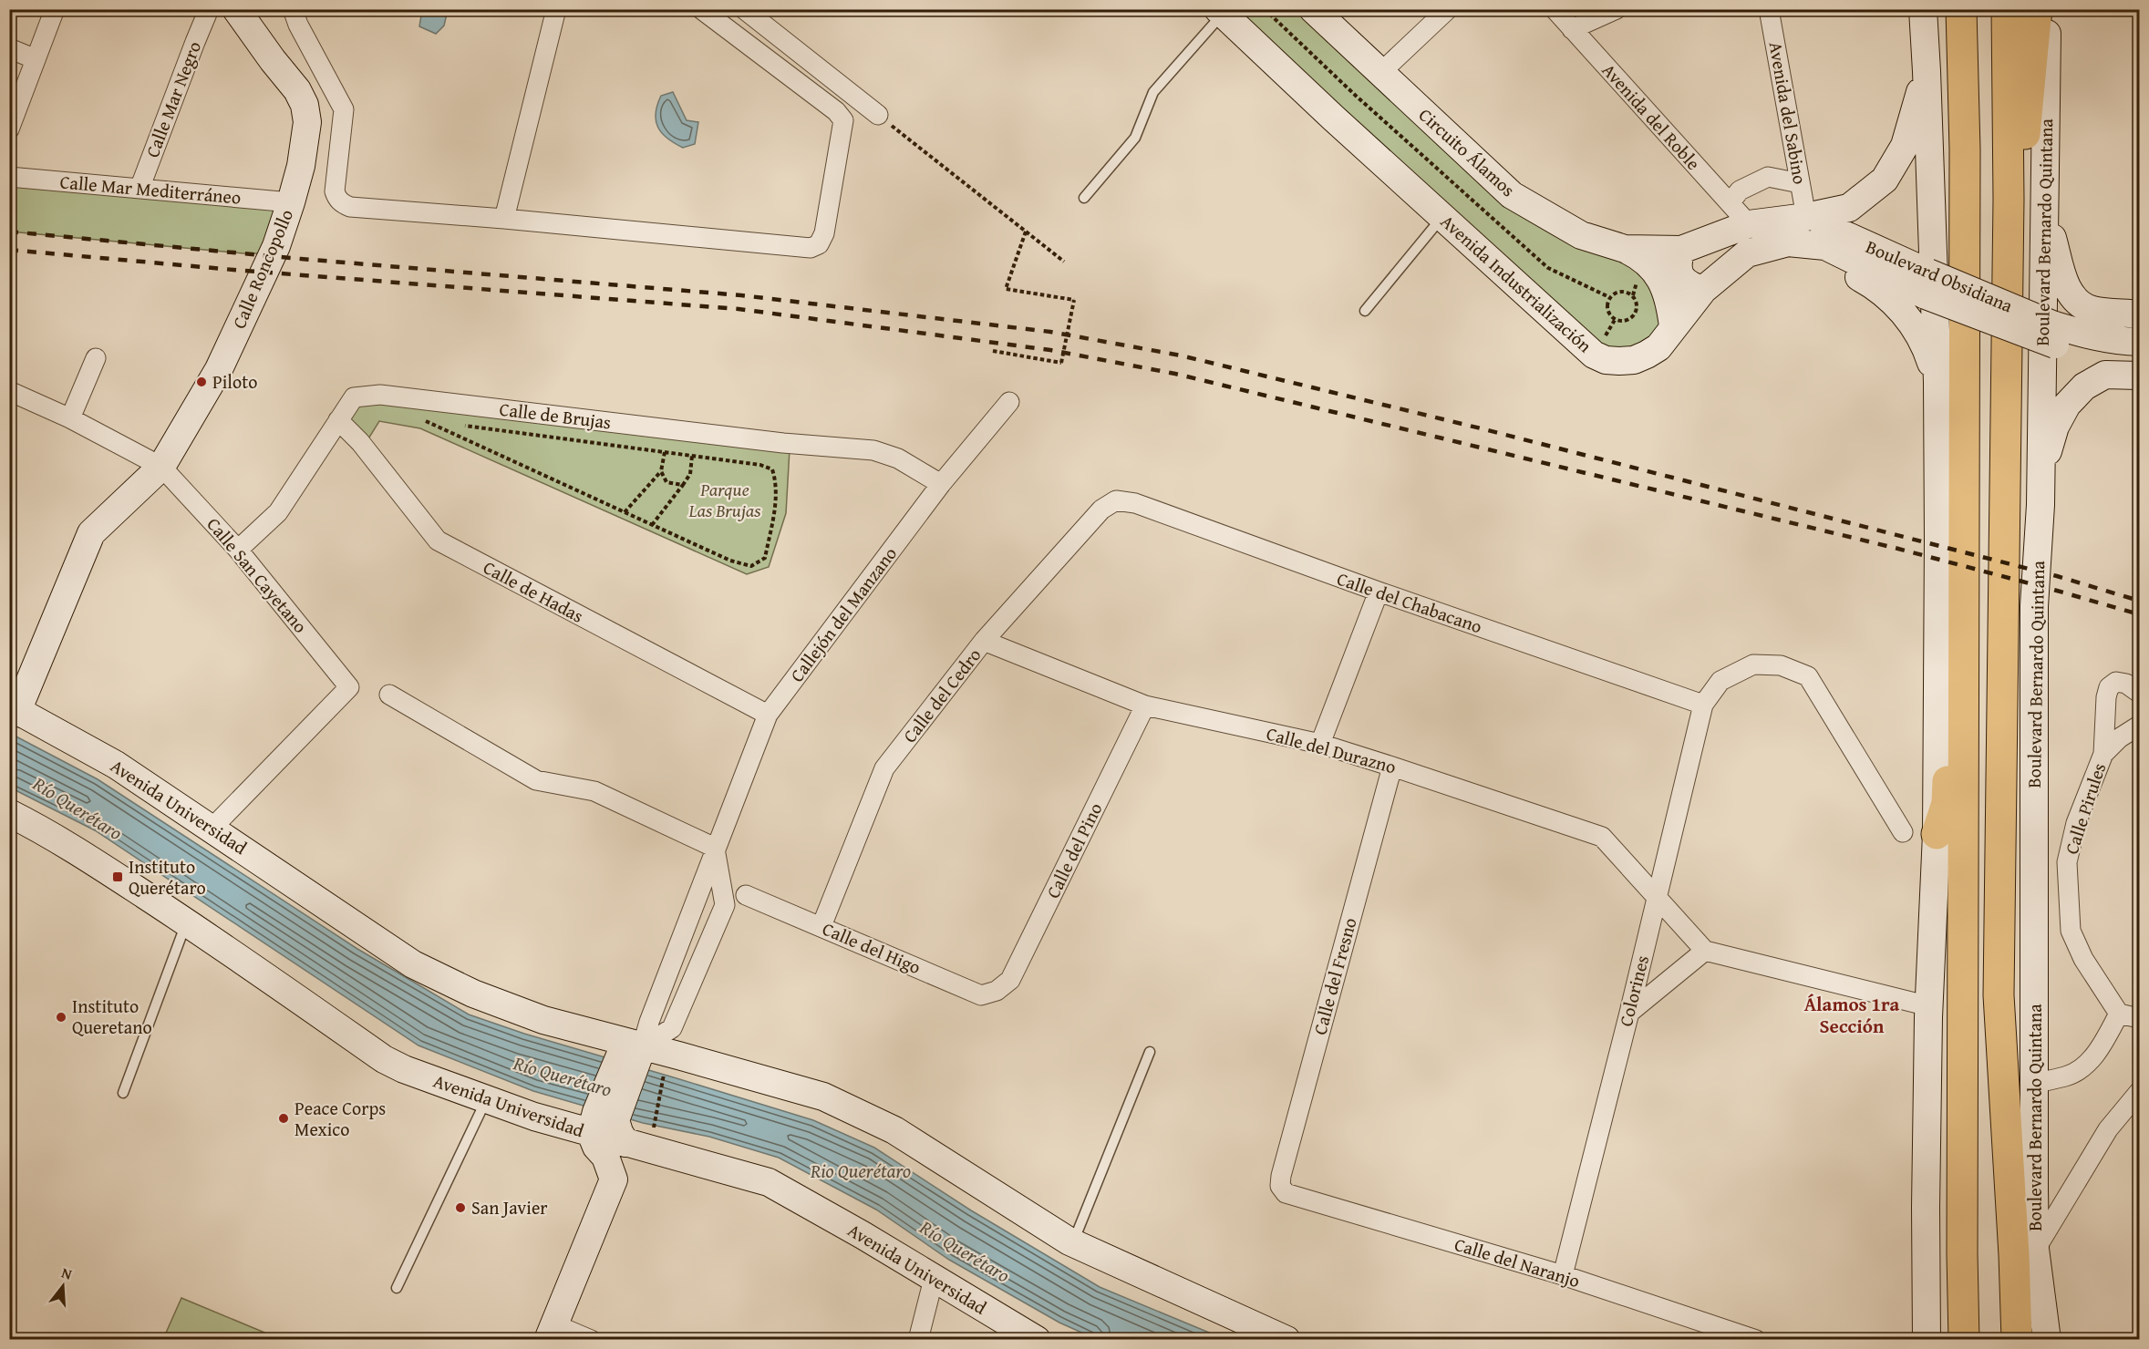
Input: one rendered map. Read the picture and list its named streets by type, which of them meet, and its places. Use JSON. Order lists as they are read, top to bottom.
{
  "streets": {
    "highway": ["Boulevard Bernardo Quintana"],
    "main road": [
      "Circuito Álamos",
      "Calle Roncopollo",
      "Boulevard Obsidiana",
      "Avenida Industrialización",
      "Avenida Universidad"
    ],
    "street": [
      "Calle Mar Negro",
      "Avenida del Sabino",
      "Avenida del Roble",
      "Calle Mar Mediterráneo",
      "Calle de Brujas",
      "Calle San Cayetano",
      "Calle de Hadas",
      "Calle del Chabacano",
      "Callejón del Manzano",
      "Calle del Cedro",
      "Calle del Durazno",
      "Calle Pirules",
      "Calle del Pino",
      "Calle del Higo",
      "Calle del Fresno",
      "Colorines",
      "Calle del Naranjo"
    ]
  },
  "crossings": [
    ["Calle Mar Negro", "Calle Mar Mediterráneo"],
    ["Avenida del Sabino", "Circuito Álamos"],
    ["Avenida del Sabino", "Boulevard Obsidiana"],
    ["Avenida del Roble", "Circuito Álamos"],
    ["Circuito Álamos", "Boulevard Obsidiana"],
    ["Calle Mar Mediterráneo", "Calle Roncopollo"],
    ["Calle Roncopollo", "Calle San Cayetano"],
    ["Calle Roncopollo", "Avenida Universidad"],
    ["Boulevard Obsidiana", "Avenida Industrialización"],
    ["Calle de Brujas", "Calle San Cayetano"],
    ["Calle de Brujas", "Calle de Hadas"],
    ["Calle de Brujas", "Callejón del Manzano"],
    ["Calle San Cayetano", "Avenida Universidad"],
    ["Calle de Hadas", "Callejón del Manzano"],
    ["Calle del Chabacano", "Calle del Cedro"],
    ["Calle del Chabacano", "Colorines"],
    ["Callejón del Manzano", "Avenida Universidad"],
    ["Calle del Cedro", "Calle del Durazno"],
    ["Calle del Cedro", "Calle del Higo"],
    ["Calle del Durazno", "Calle del Pino"],
    ["Calle del Durazno", "Calle del Fresno"],
    ["Calle del Durazno", "Colorines"],
    ["Calle del Pino", "Calle del Higo"],
    ["Calle del Fresno", "Calle del Naranjo"],
    ["Colorines", "Calle del Naranjo"]
  ],
  "districts": ["Álamos 1ra Sección"],
  "water": ["Río Querétaro", "Rio Querétaro"],
  "parks": ["Parque Las Brujas"],
  "places": {
    "other": [
      "Piloto",
      "Instituto Queretano",
      "Peace Corps Mexico",
      "San Javier"
    ],
    "transit": ["Instituto Querétaro"]
  },
  "north": "top"
}
